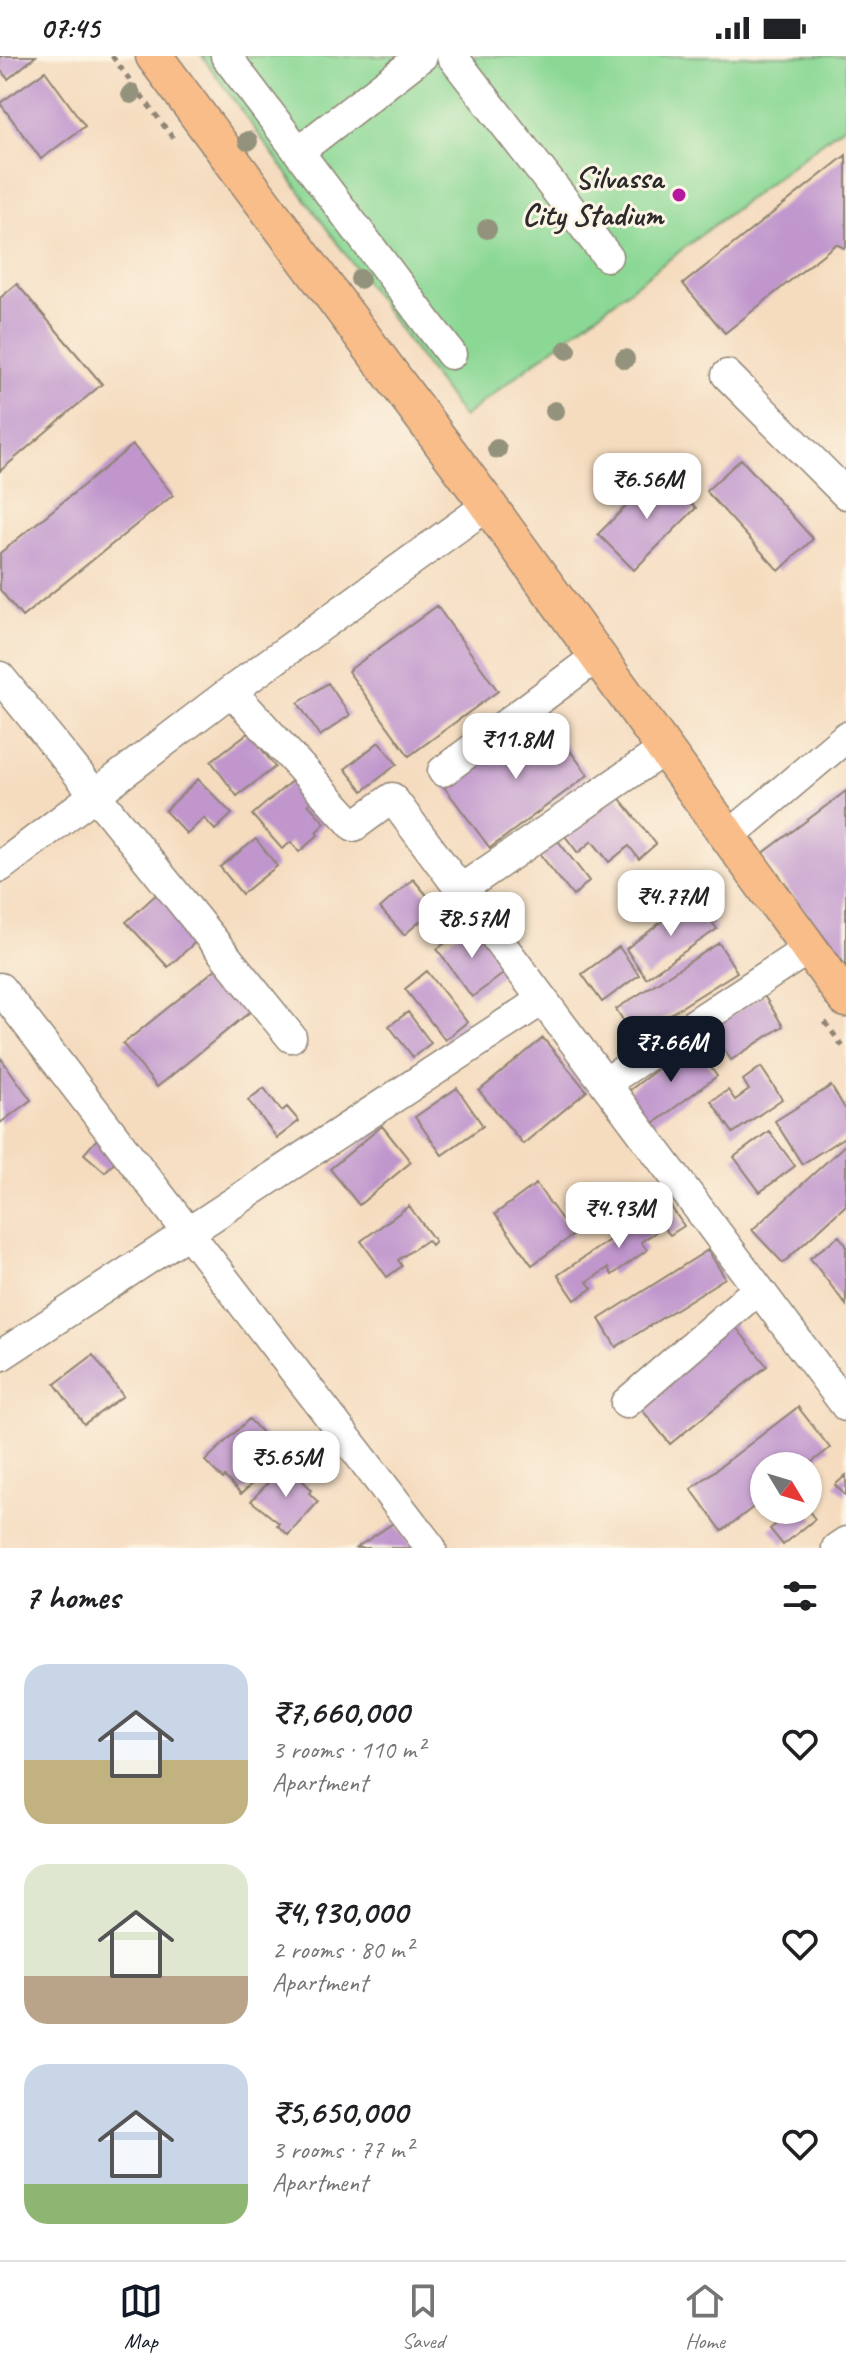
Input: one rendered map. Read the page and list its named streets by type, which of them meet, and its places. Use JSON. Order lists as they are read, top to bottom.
{
  "places": ["Silvassa City Stadium"],
  "north": "bottom right",
  "page": {
    "status": "07:45",
    "price": [
      "₹6.56M",
      "₹11.8M",
      "₹4.77M",
      "₹8.57M",
      "₹7.66M",
      "₹4.93M",
      "₹5.65M"
    ],
    "heading": "7 homes",
    "list": [
      {
        "name": "₹7,660,000",
        "note": "3 rooms · 110 m² · Apartment"
      },
      {
        "name": "₹4,930,000",
        "note": "2 rooms · 80 m² · Apartment"
      },
      {
        "name": "₹5,650,000",
        "note": "3 rooms · 77 m² · Apartment"
      }
    ],
    "tabs": ["Map", "Saved", "Home"]
  }
}
